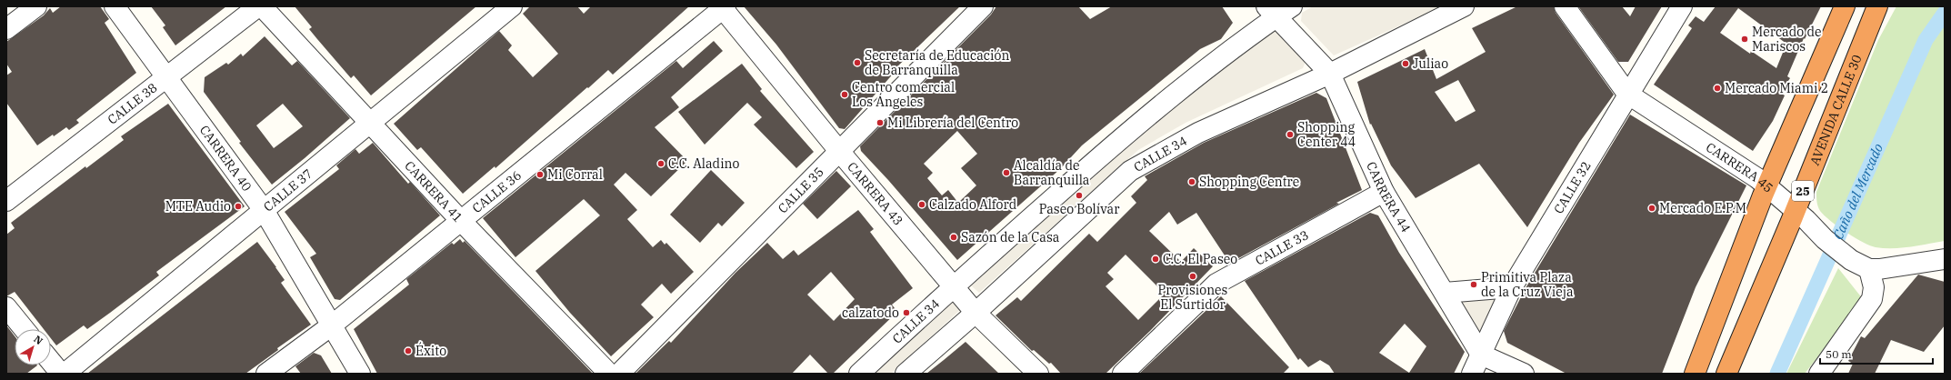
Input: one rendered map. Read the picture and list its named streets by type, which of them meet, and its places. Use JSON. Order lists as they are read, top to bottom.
{
  "streets": {
    "highway": ["AVENIDA CALLE 30", "25"],
    "street": [
      "CALLE 38",
      "CALLE 34",
      "CARRERA 40",
      "CARRERA 45",
      "CALLE 32",
      "CALLE 37",
      "CALLE 35",
      "CARRERA 41",
      "CALLE 36",
      "CARRERA 43",
      "CARRERA 44",
      "CALLE 33"
    ]
  },
  "crossings": [
    ["CALLE 38", "CARRERA 40"],
    ["AVENIDA CALLE 30", "CARRERA 45"],
    ["CALLE 34", "CARRERA 43"],
    ["CALLE 34", "CARRERA 44"],
    ["CARRERA 40", "CALLE 37"],
    ["CARRERA 40", "CALLE 36"],
    ["CARRERA 45", "CALLE 32"],
    ["CALLE 32", "CARRERA 44"],
    ["CALLE 37", "CARRERA 41"],
    ["CALLE 35", "CARRERA 43"],
    ["CARRERA 41", "CALLE 36"],
    ["CALLE 36", "CARRERA 43"],
    ["CARRERA 44", "CALLE 33"]
  ],
  "water": ["Caño del Mercado"],
  "places": [
    "Mercado de Mariscos",
    "Secretaría de Educación de Barranquilla",
    "Juliao",
    "Mercado Miami 2",
    "Centro comercial Los Ángeles",
    "Mi Librería del Centro",
    "Shopping Center 44",
    "C.C. Aladino",
    "Alcaldía de Barranquilla",
    "Mi Corral",
    "Shopping Centre",
    "Paseo Bolívar",
    "Calzado Alford",
    "MTE Audio",
    "Mercado E.P.M",
    "Sazón de la Casa",
    "C.C. El Paseo",
    "Provisiones El Surtidor",
    "Primitiva Plaza de la Cruz Vieja",
    "calzatodo",
    "Éxito"
  ],
  "scale_bar": "50 m",
  "north": "top right"
}
